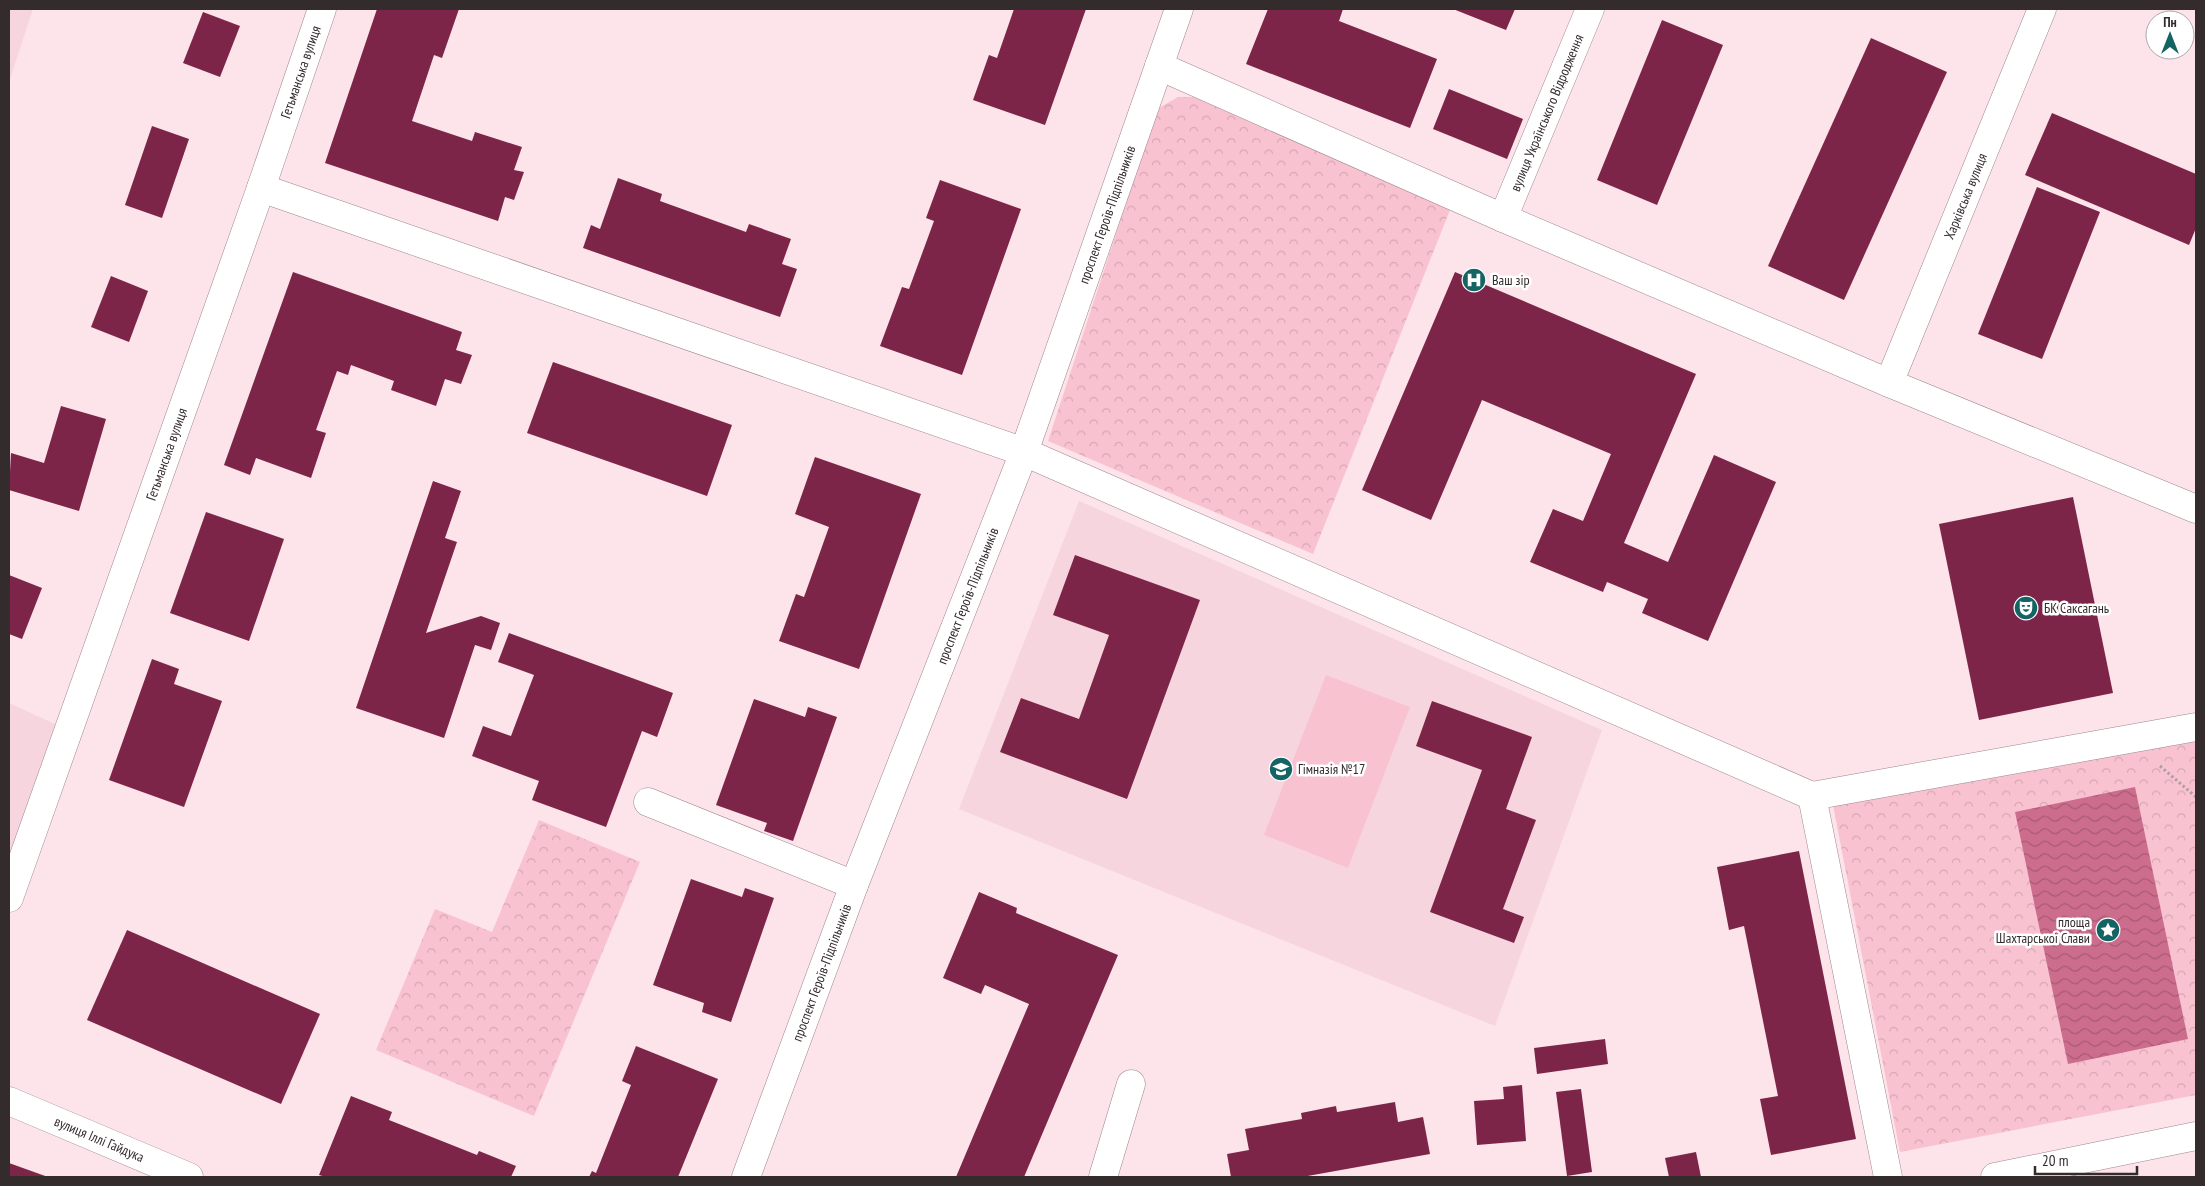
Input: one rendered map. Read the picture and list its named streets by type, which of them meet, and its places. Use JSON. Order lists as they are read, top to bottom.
{
  "streets": {
    "street": [
      "Гетьманська вулиця",
      "вулиця Українського Відродження",
      "Харківська вулиця",
      "проспект Героїв-Підпільників",
      "вулиця Іллі Гайдука"
    ]
  },
  "places": {
    "hospital": ["Ваш зір"],
    "theatre": ["БК Саксагань"],
    "school or university": ["Гімназія №17"],
    "place": ["площа Шахтарської Слави"]
  },
  "scale_bar": "20 m",
  "north": "top"
}
